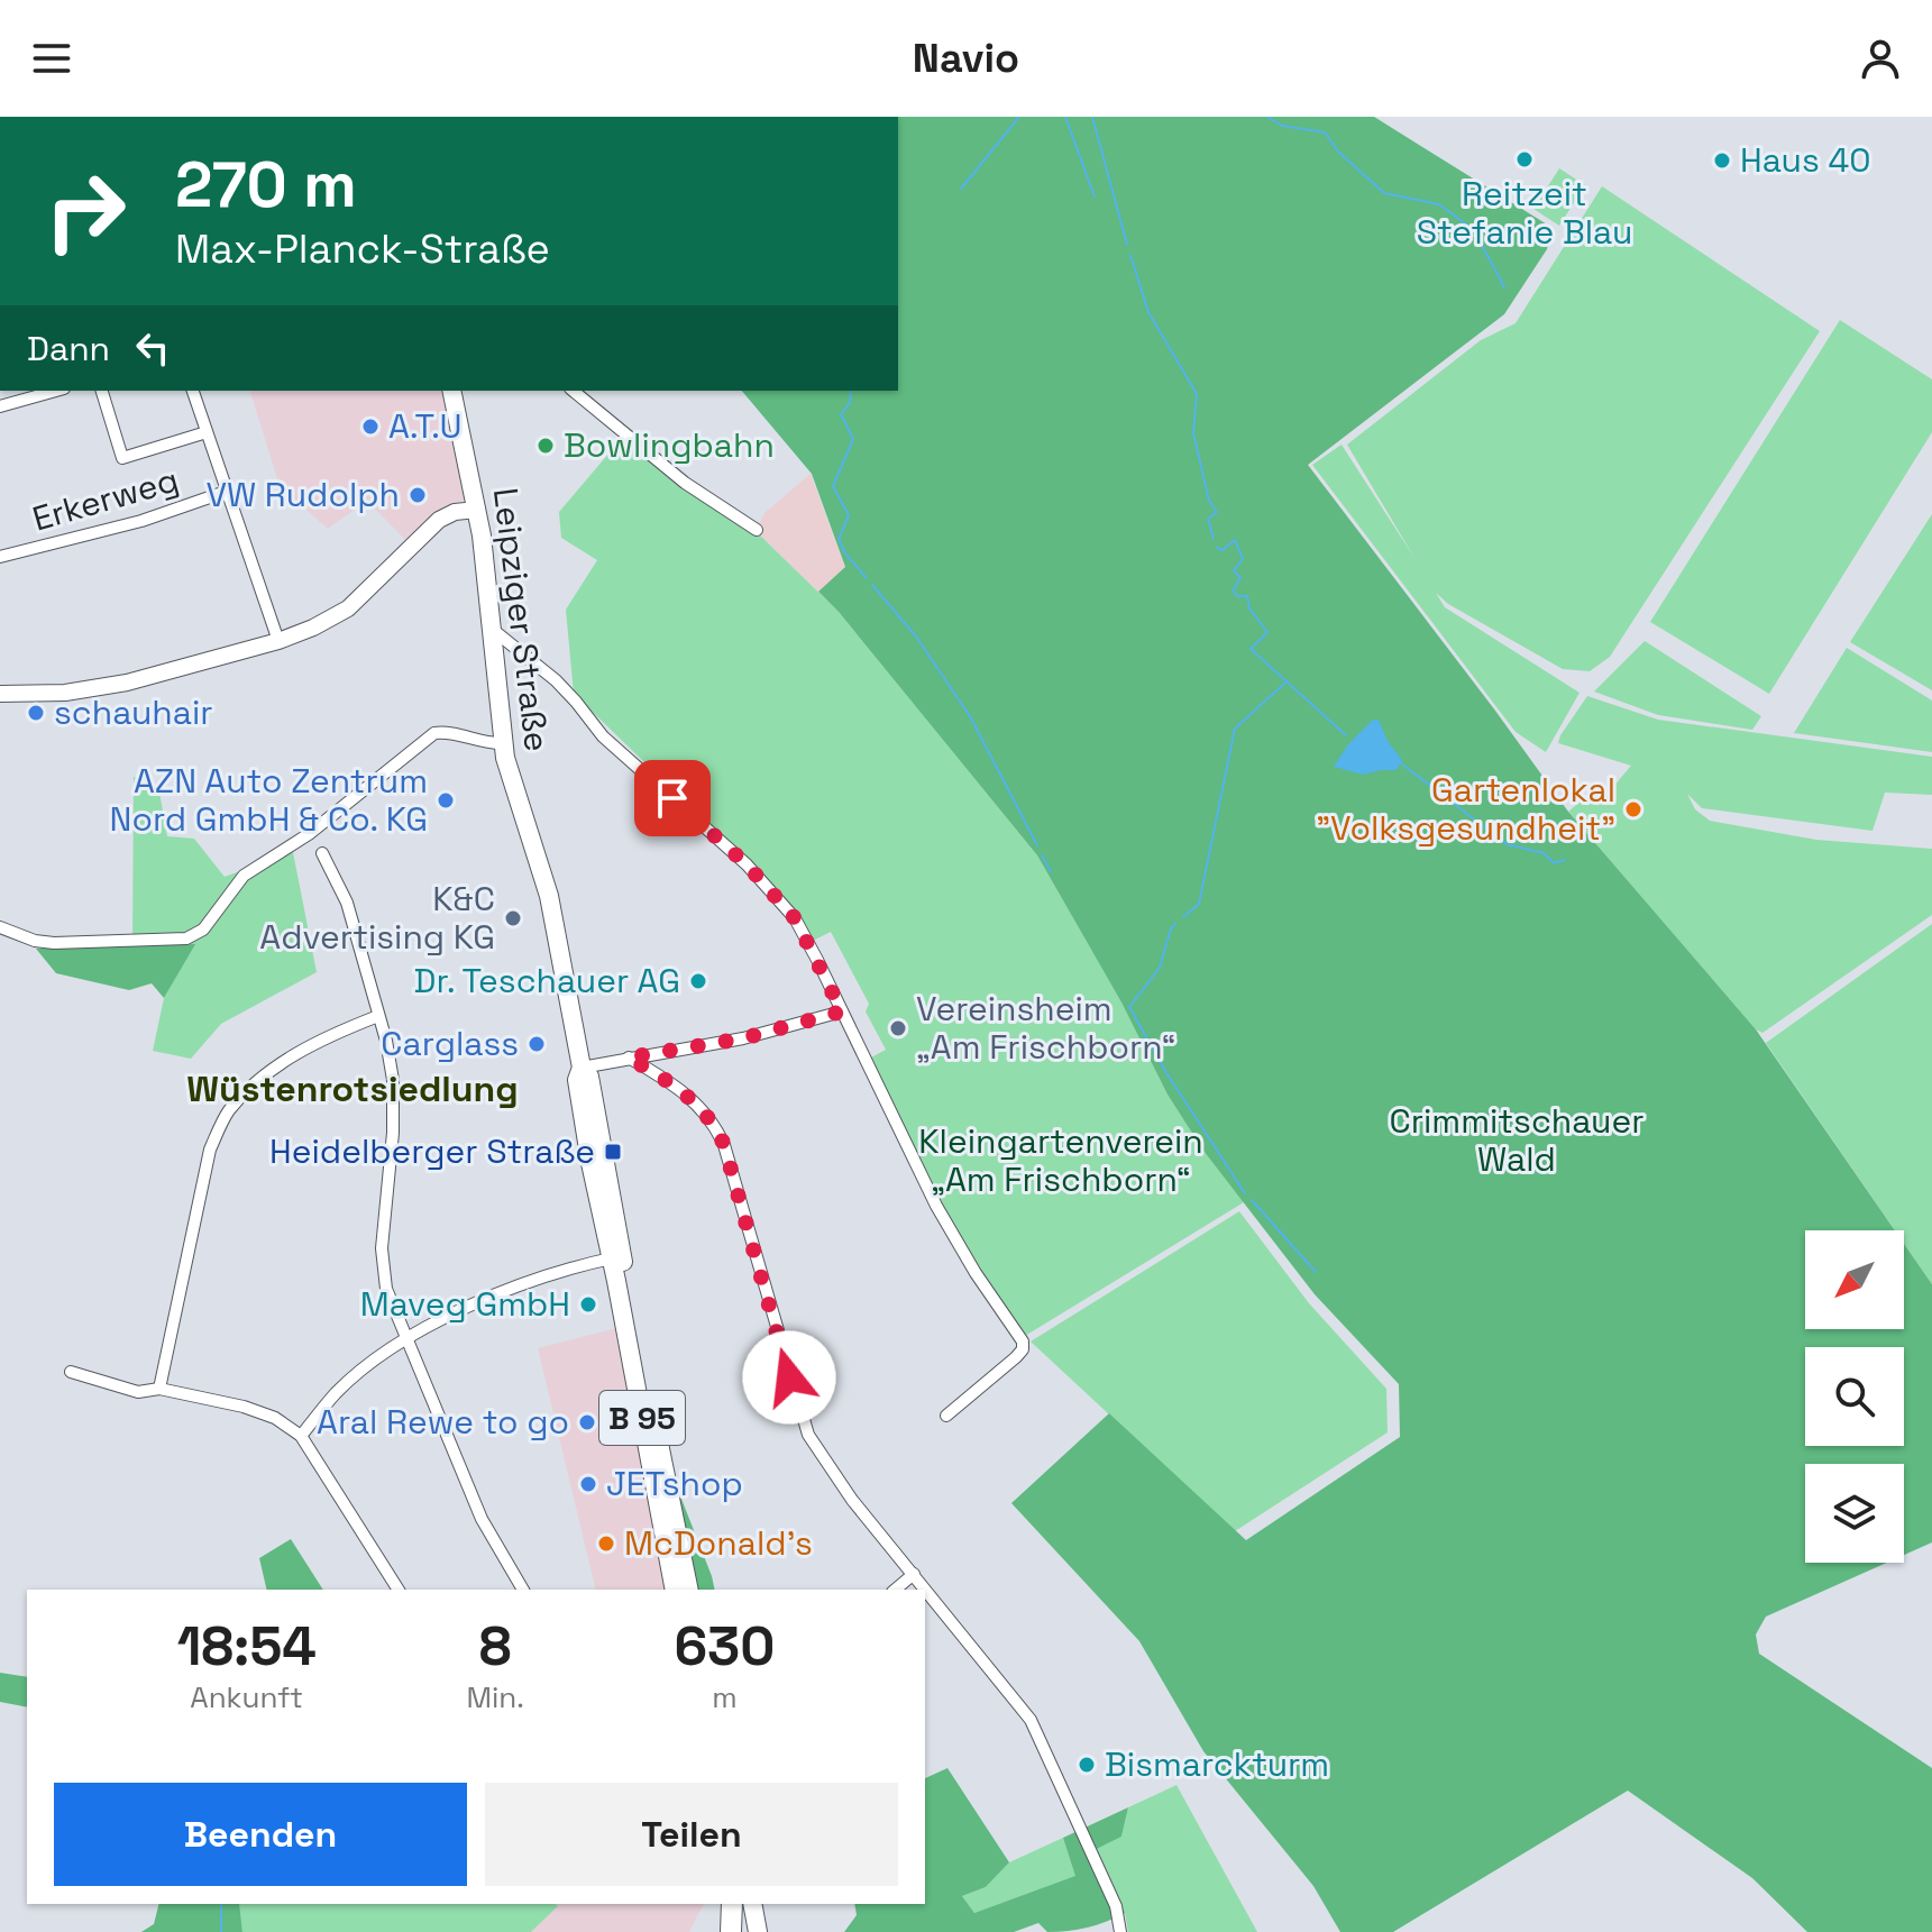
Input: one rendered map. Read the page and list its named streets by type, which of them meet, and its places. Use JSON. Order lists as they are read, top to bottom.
{
  "streets": {
    "main road": ["Leipziger Straße", "B 95"],
    "street": ["Erkerweg"]
  },
  "districts": ["Wüstenrotsiedlung"],
  "parks": ["Crimmitschauer Wald", "Kleingartenverein „Am Frischborn“"],
  "places": {
    "other": [
      "Reitzeit Stefanie Blau",
      "Haus 40",
      "A.T.U",
      "Bowlingbahn",
      "VW Rudolph",
      "schauhair",
      "AZN Auto Zentrum Nord GmbH & Co. KG",
      "Gartenlokal \"Volksgesundheit\"",
      "K&C Advertising KG",
      "Dr. Teschauer AG",
      "Vereinsheim „Am Frischborn“",
      "Carglass",
      "Maveg GmbH",
      "Aral Rewe to go",
      "JETshop",
      "McDonald's",
      "Bismarckturm"
    ],
    "transit": ["Heidelberger Straße"]
  },
  "north": "bottom left",
  "page": {
    "header": "Navio",
    "turn": ["270 m", "Max-Planck-Straße"],
    "then": "Dann",
    "eta": [
      "18:54",
      "Ankunft",
      "8",
      "Min.",
      "630",
      "m"
    ],
    "buttons": ["Beenden", "Teilen"]
  }
}
